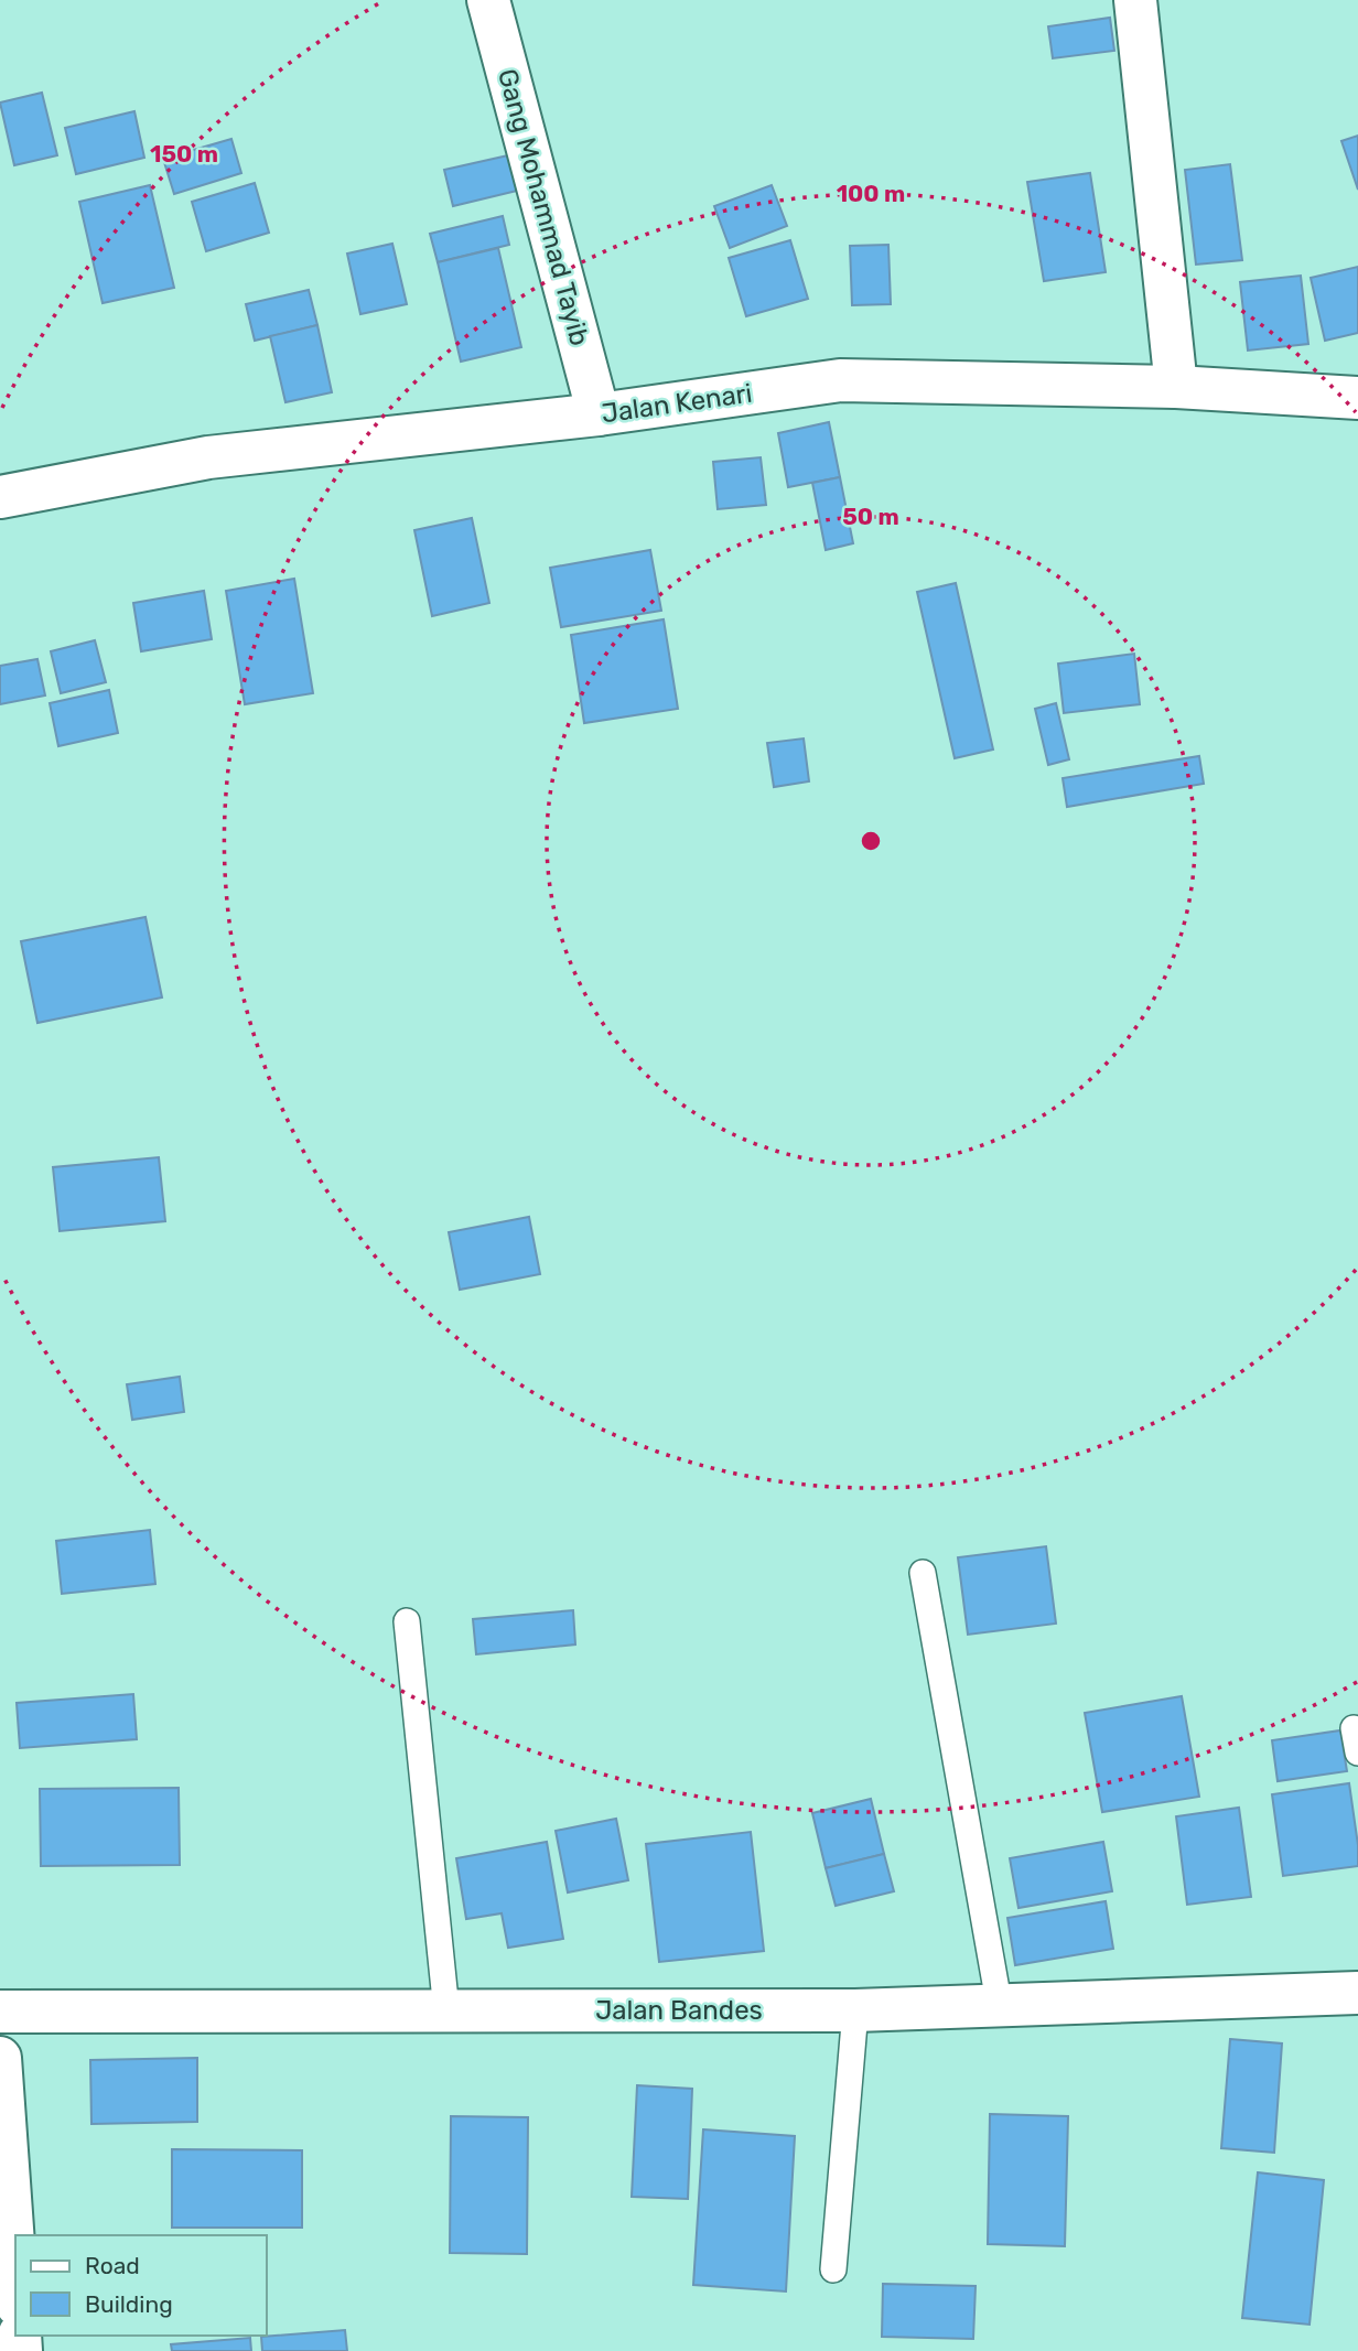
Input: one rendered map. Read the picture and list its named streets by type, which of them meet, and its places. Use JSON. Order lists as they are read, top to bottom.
{
  "streets": {
    "street": ["Gang Mohammad Tayib", "Jalan Kenari", "Jalan Bandes"]
  },
  "crossings": [
    ["Gang Mohammad Tayib", "Jalan Kenari"]
  ],
  "legend": ["Road", "Building"],
  "rings": ["150 m", "100 m", "50 m"]
}
